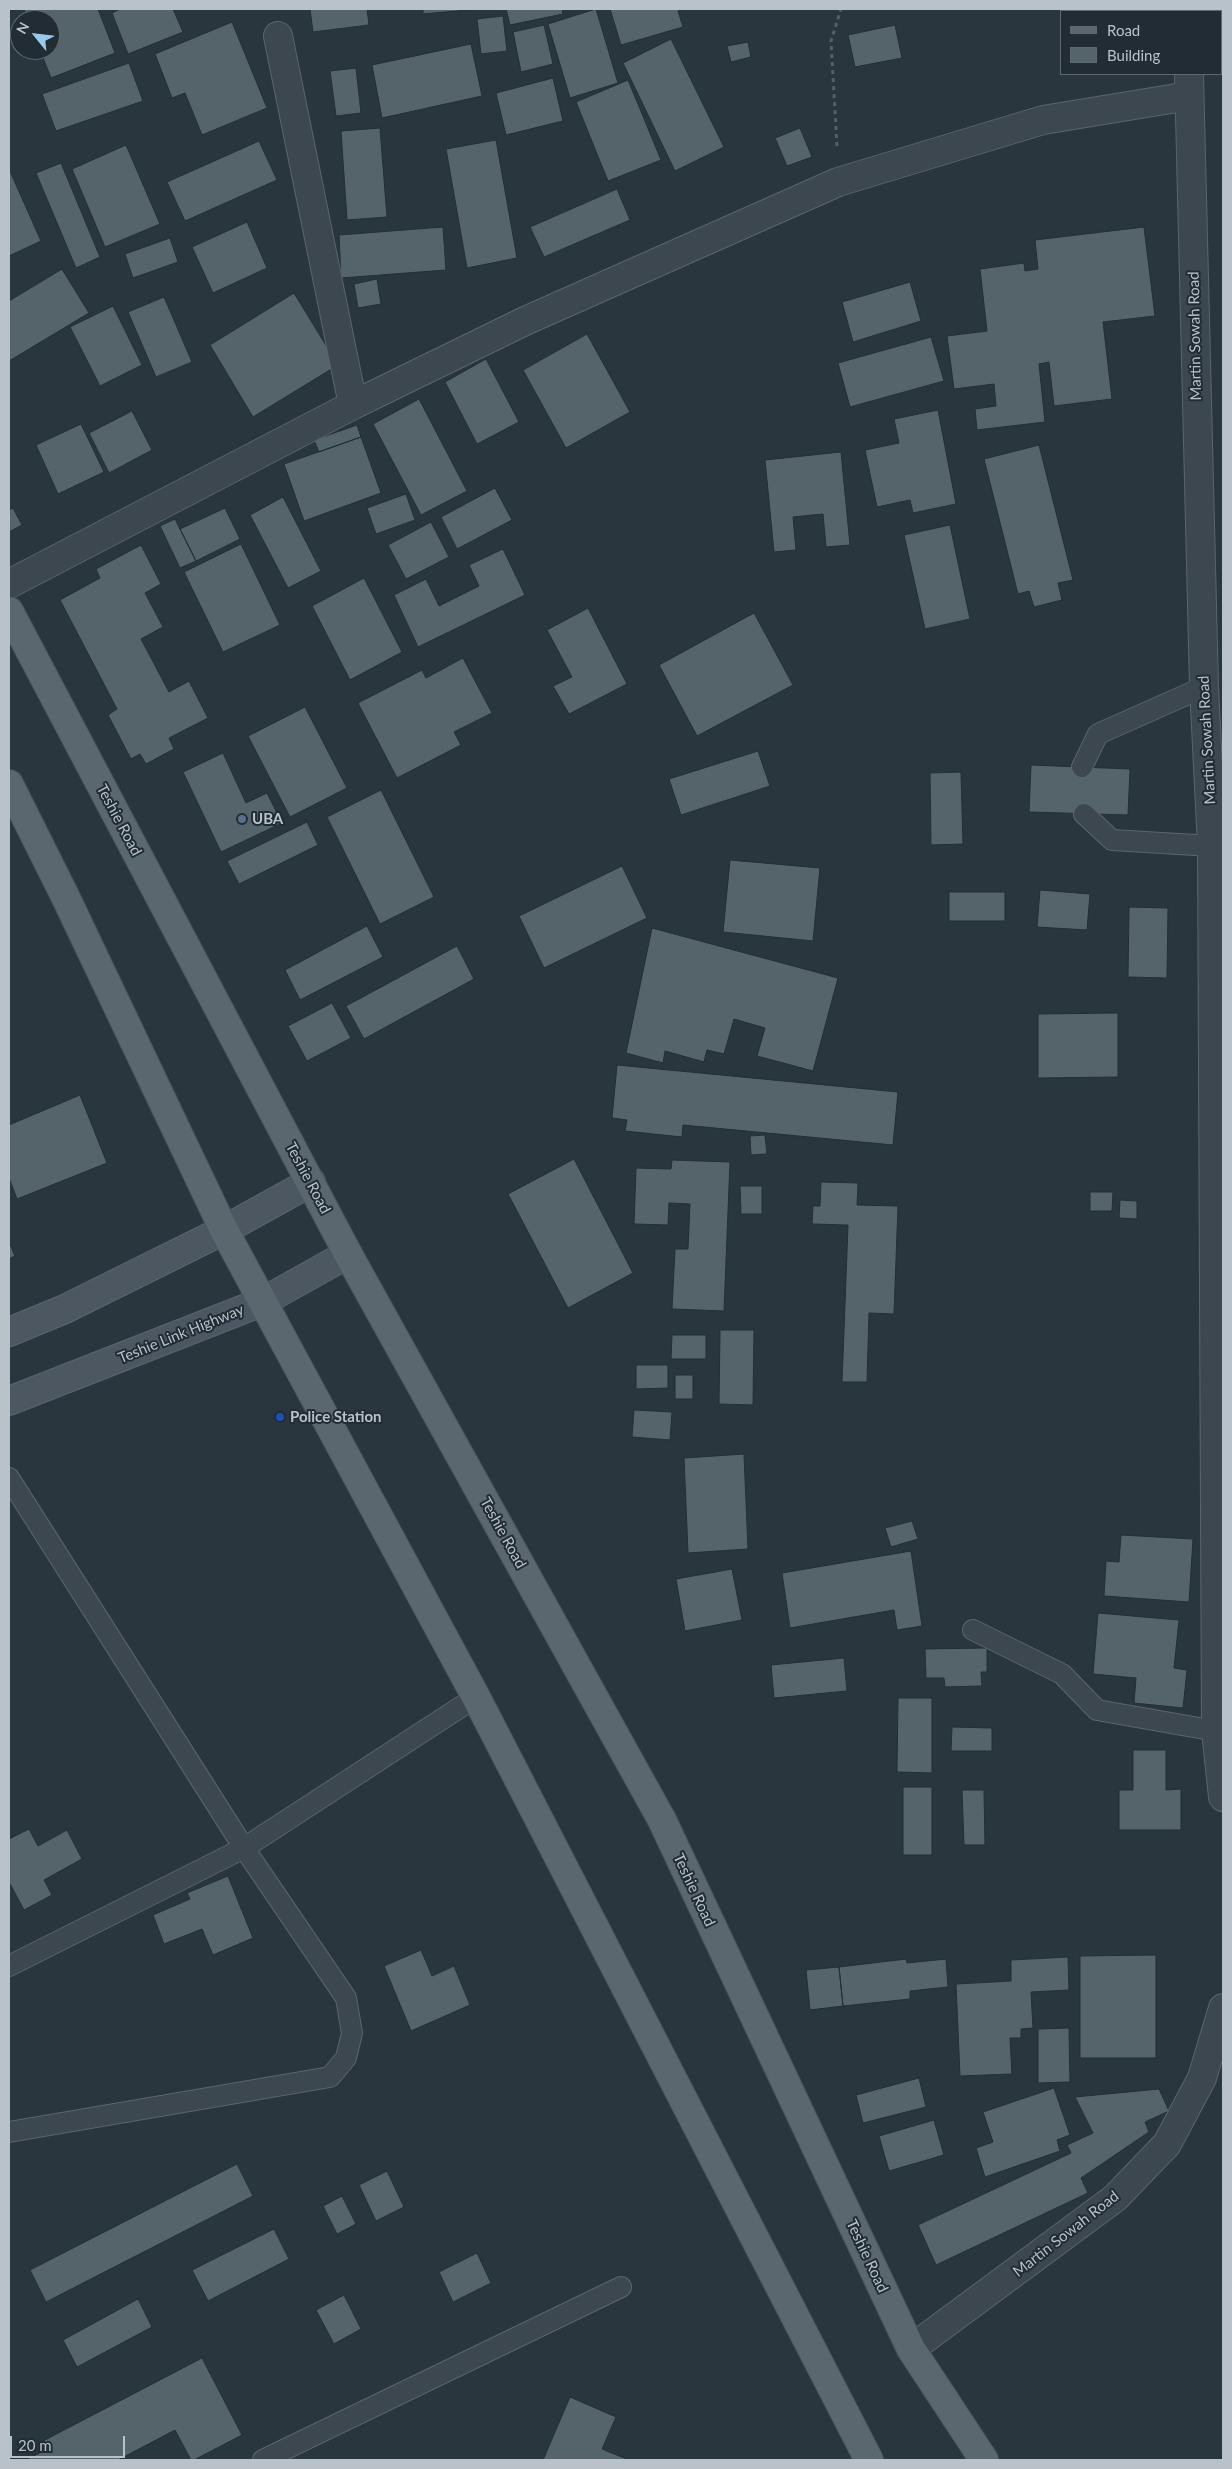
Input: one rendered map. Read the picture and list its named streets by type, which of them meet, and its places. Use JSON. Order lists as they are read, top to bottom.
{
  "streets": {
    "main road": ["Teshie Road", "Teshie Link Highway"],
    "street": ["Martin Sowah Road"]
  },
  "crossings": [
    ["Martin Sowah Road", "Teshie Road"],
    ["Teshie Road", "Teshie Link Highway"]
  ],
  "places": ["UBA", "Police Station"],
  "legend": ["Road", "Building"],
  "scale_bar": "20 m",
  "north": "top left"
}
